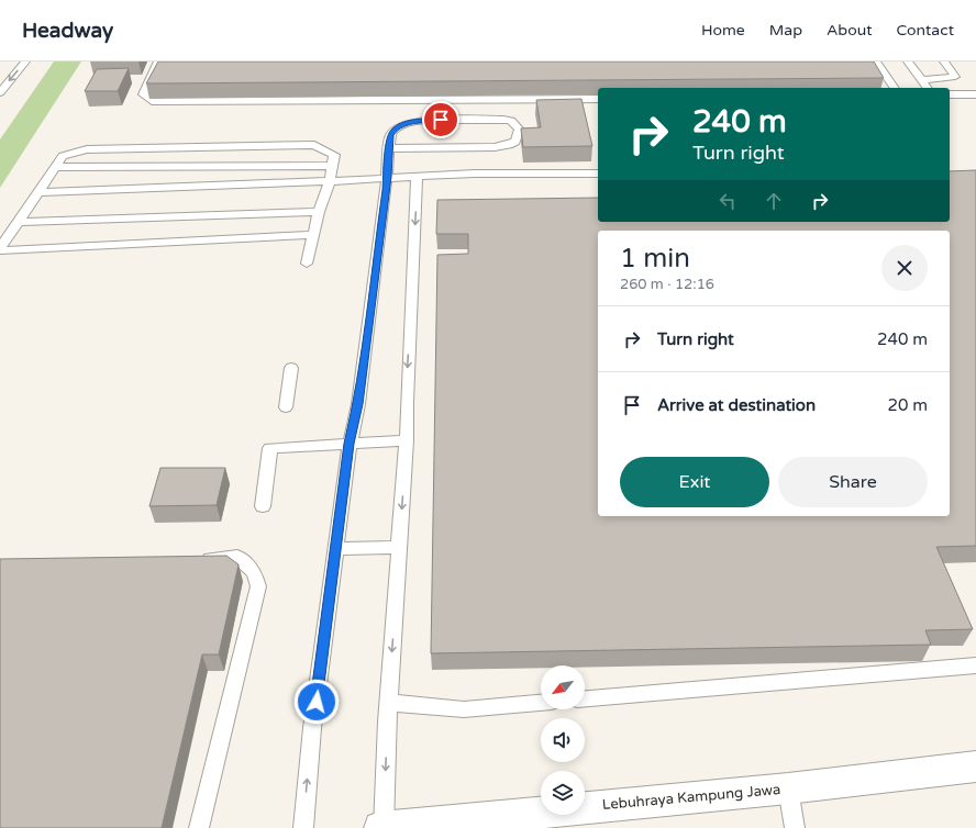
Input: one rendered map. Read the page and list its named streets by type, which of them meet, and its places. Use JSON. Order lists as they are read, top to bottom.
{
  "streets": {
    "street": ["Lebuhraya Kampung Jawa"]
  },
  "north": "bottom left",
  "page": {
    "header": "Headway",
    "nav": [
      "Home",
      "Map",
      "About",
      "Contact"
    ],
    "turn": ["240 m", "Turn right"],
    "heading": ["1 min", "260 m · 12:16"],
    "list": [
      {
        "name": "Turn right",
        "value": "240 m"
      },
      {
        "name": "Arrive at destination",
        "value": "20 m"
      }
    ],
    "buttons": ["Exit", "Share"]
  }
}
